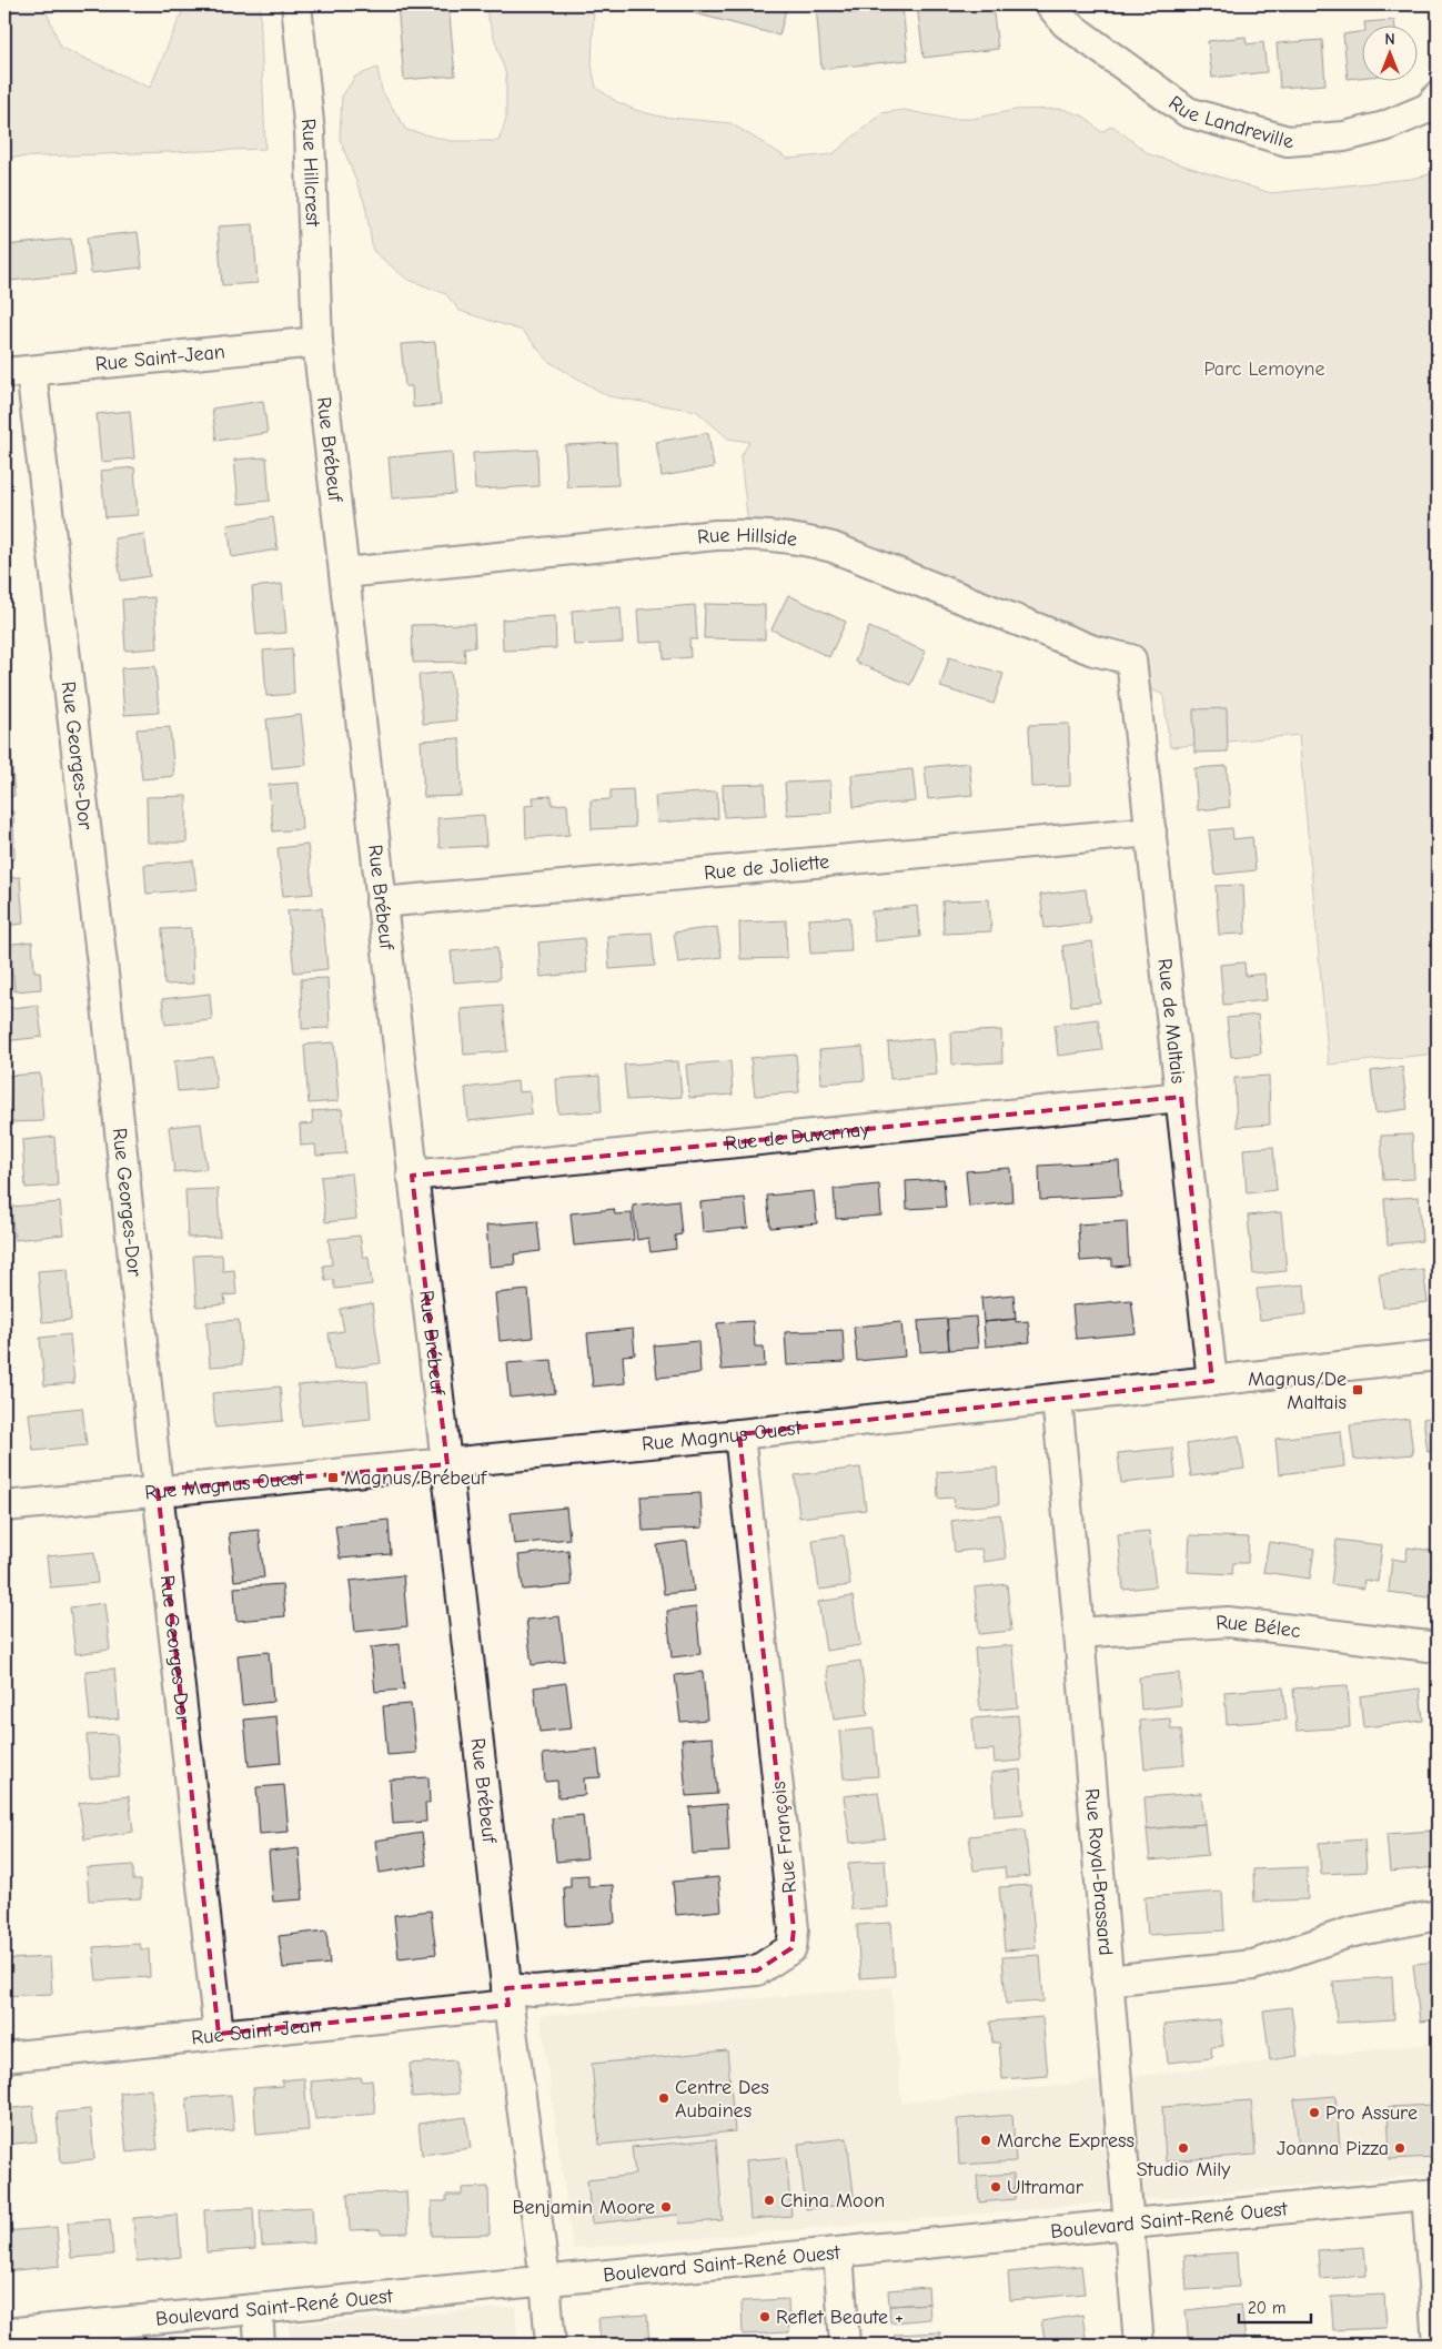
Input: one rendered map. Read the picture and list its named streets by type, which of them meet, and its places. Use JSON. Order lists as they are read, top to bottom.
{
  "streets": {
    "street": [
      "Rue Landreville",
      "Rue Hillcrest",
      "Rue Saint-Jean",
      "Rue Brébeuf",
      "Rue Hillside",
      "Rue Georges-Dor",
      "Rue de Joliette",
      "Rue de Maltais",
      "Rue de Duvernay",
      "Rue Magnus Ouest",
      "Rue Bélec",
      "Rue François",
      "Rue Royal-Brassard",
      "Boulevard Saint-René Ouest"
    ]
  },
  "crossings": [
    ["Rue Hillcrest", "Rue Saint-Jean"],
    ["Rue Hillcrest", "Rue Brébeuf"],
    ["Rue Saint-Jean", "Rue Brébeuf"],
    ["Rue Saint-Jean", "Rue Georges-Dor"],
    ["Rue Saint-Jean", "Rue François"],
    ["Rue Brébeuf", "Rue Hillside"],
    ["Rue Brébeuf", "Rue de Joliette"],
    ["Rue Brébeuf", "Rue de Duvernay"],
    ["Rue Brébeuf", "Rue Magnus Ouest"],
    ["Rue Brébeuf", "Rue François"],
    ["Rue Brébeuf", "Boulevard Saint-René Ouest"],
    ["Rue Hillside", "Rue de Maltais"],
    ["Rue Georges-Dor", "Rue Magnus Ouest"],
    ["Rue de Joliette", "Rue de Maltais"],
    ["Rue de Maltais", "Rue de Duvernay"],
    ["Rue de Maltais", "Rue Magnus Ouest"],
    ["Rue Magnus Ouest", "Rue François"],
    ["Rue Magnus Ouest", "Rue Royal-Brassard"],
    ["Rue Bélec", "Rue Royal-Brassard"],
    ["Rue Royal-Brassard", "Boulevard Saint-René Ouest"]
  ],
  "parks": ["Parc Lemoyne"],
  "places": {
    "transit": ["Magnus/De Maltais", "Magnus/Brébeuf"],
    "other": [
      "Centre Des Aubaines",
      "Pro Assure",
      "Marche Express",
      "Studio Mily",
      "Joanna Pizza",
      "Ultramar",
      "China Moon",
      "Benjamin Moore",
      "Reflet Beaute +"
    ]
  },
  "scale_bar": "20 m",
  "north": "top"
}
